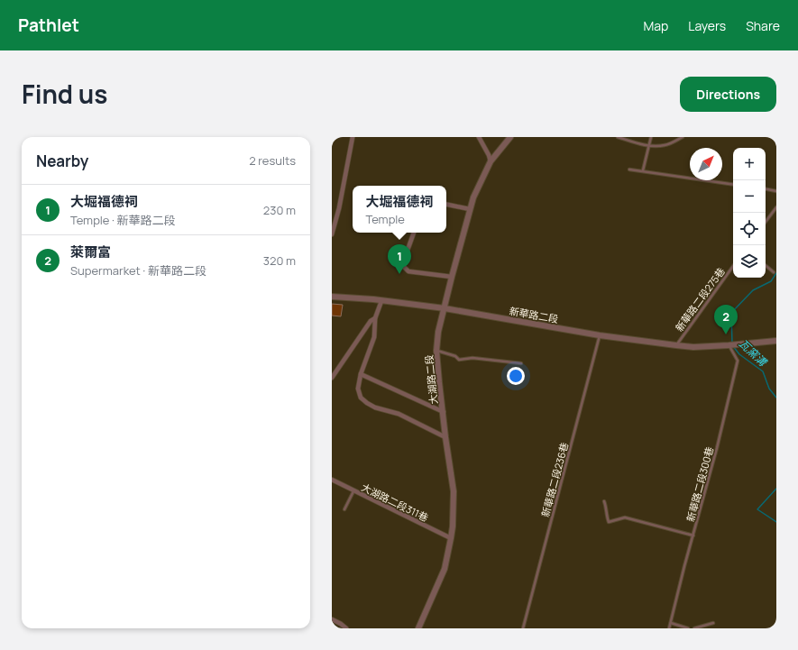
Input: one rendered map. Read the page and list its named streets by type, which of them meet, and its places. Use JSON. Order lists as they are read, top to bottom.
{
  "streets": {
    "street": ["新華路二段", "大湖路二段", "大湖路二段311巷"],
    "lane": ["新華路二段275巷", "新華路二段236巷", "新華路二段300巷"]
  },
  "crossings": [
    ["新華路二段275巷", "新華路二段"],
    ["新華路二段", "大湖路二段"],
    ["新華路二段", "新華路二段236巷"],
    ["新華路二段", "新華路二段300巷"],
    ["大湖路二段", "大湖路二段311巷"]
  ],
  "water": ["瓦窯溝"],
  "north": "top right",
  "page": {
    "header": "Pathlet",
    "nav": ["Map", "Layers", "Share"],
    "title": "Find us",
    "buttons": "Directions",
    "heading": ["Nearby", "2 results"],
    "map_buttons": ["+", "−"],
    "list": [
      {
        "mark": "1",
        "name": "大堀福德祠",
        "note": "Temple · 新華路二段",
        "value": "230 m"
      },
      {
        "mark": "2",
        "name": "萊爾富",
        "note": "Supermarket · 新華路二段",
        "value": "320 m"
      }
    ],
    "popup": ["大堀福德祠", "Temple"],
    "pins": ["1", "2"]
  }
}
